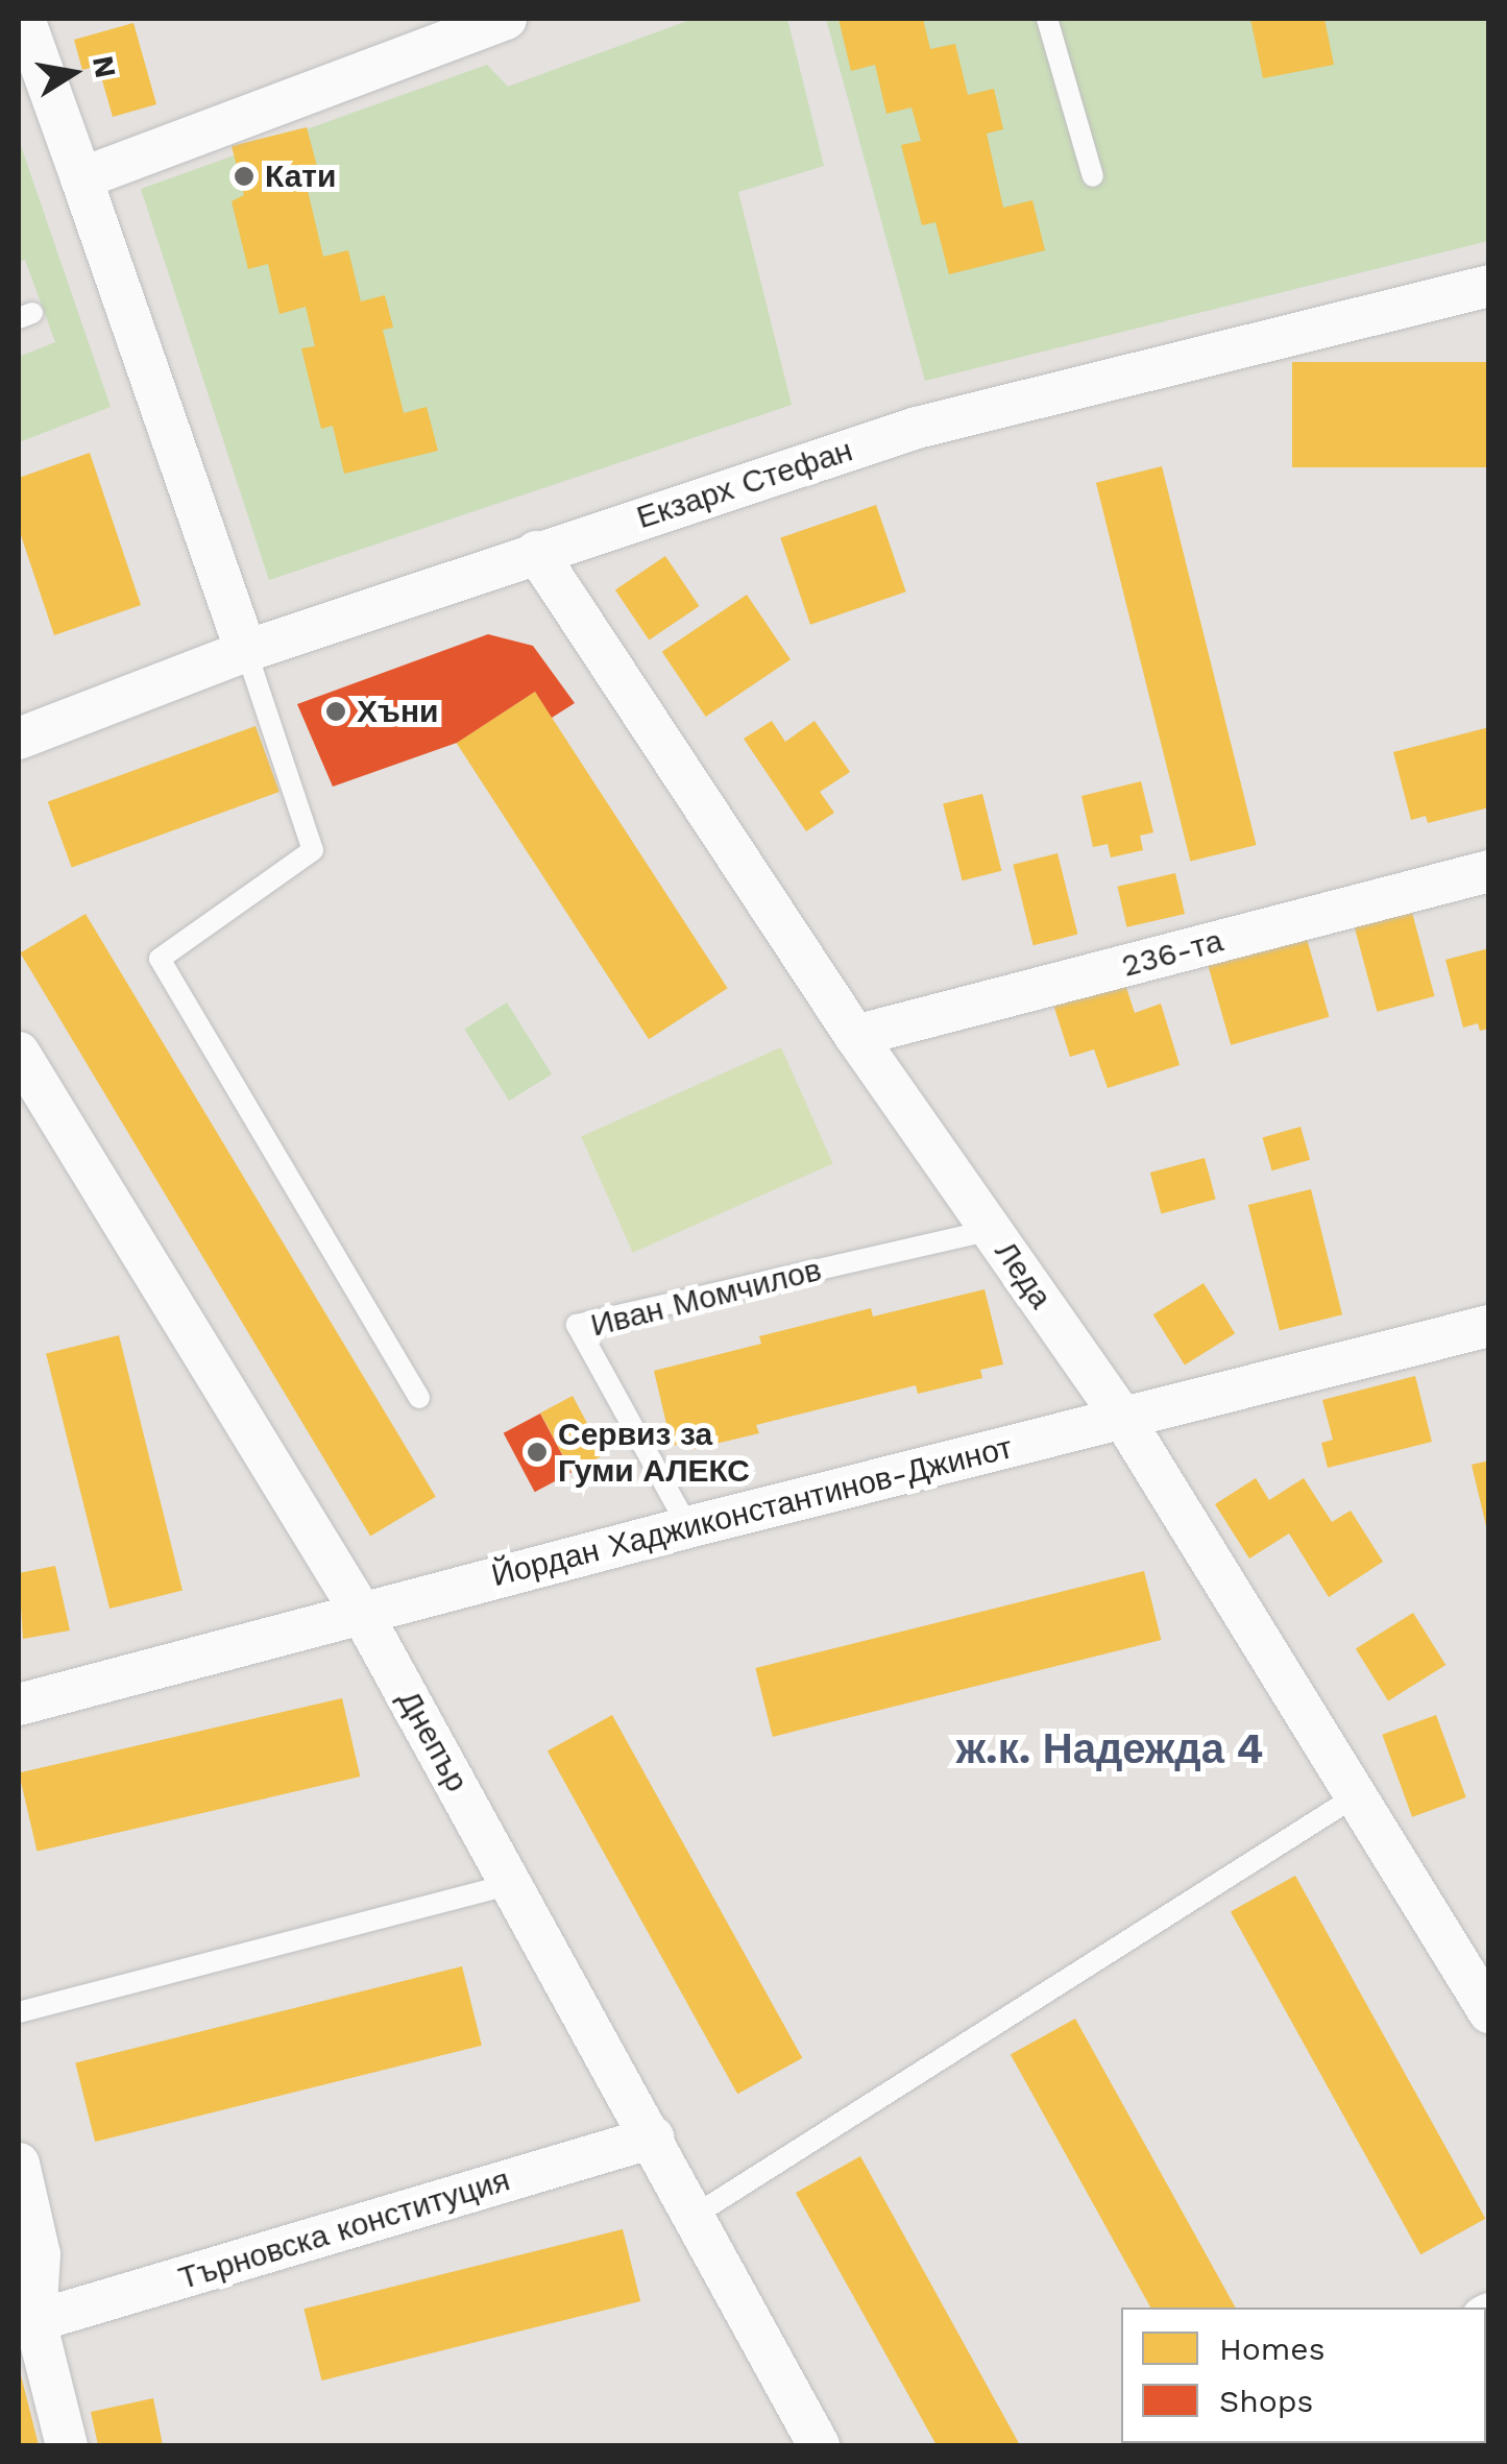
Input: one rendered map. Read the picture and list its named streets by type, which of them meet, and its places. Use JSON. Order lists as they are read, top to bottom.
{
  "streets": {
    "street": [
      "Екзарх Стефан",
      "236-та",
      "Леда",
      "Йордан Хаджиконстантинов-Джинот",
      "Днепър",
      "Търновска конституция"
    ],
    "lane": ["Иван Момчилов"]
  },
  "crossings": [
    ["Екзарх Стефан", "Леда"],
    ["236-та", "Леда"],
    ["Леда", "Иван Момчилов"],
    ["Леда", "Йордан Хаджиконстантинов-Джинот"],
    ["Иван Момчилов", "Йордан Хаджиконстантинов-Джинот"],
    ["Йордан Хаджиконстантинов-Джинот", "Днепър"],
    ["Днепър", "Търновска конституция"]
  ],
  "districts": ["ж.к. Надежда 4"],
  "places": ["Кати", "Хъни", "Сервиз за Гуми АЛЕКС"],
  "legend": ["Homes", "Shops"],
  "north": "right"
}
